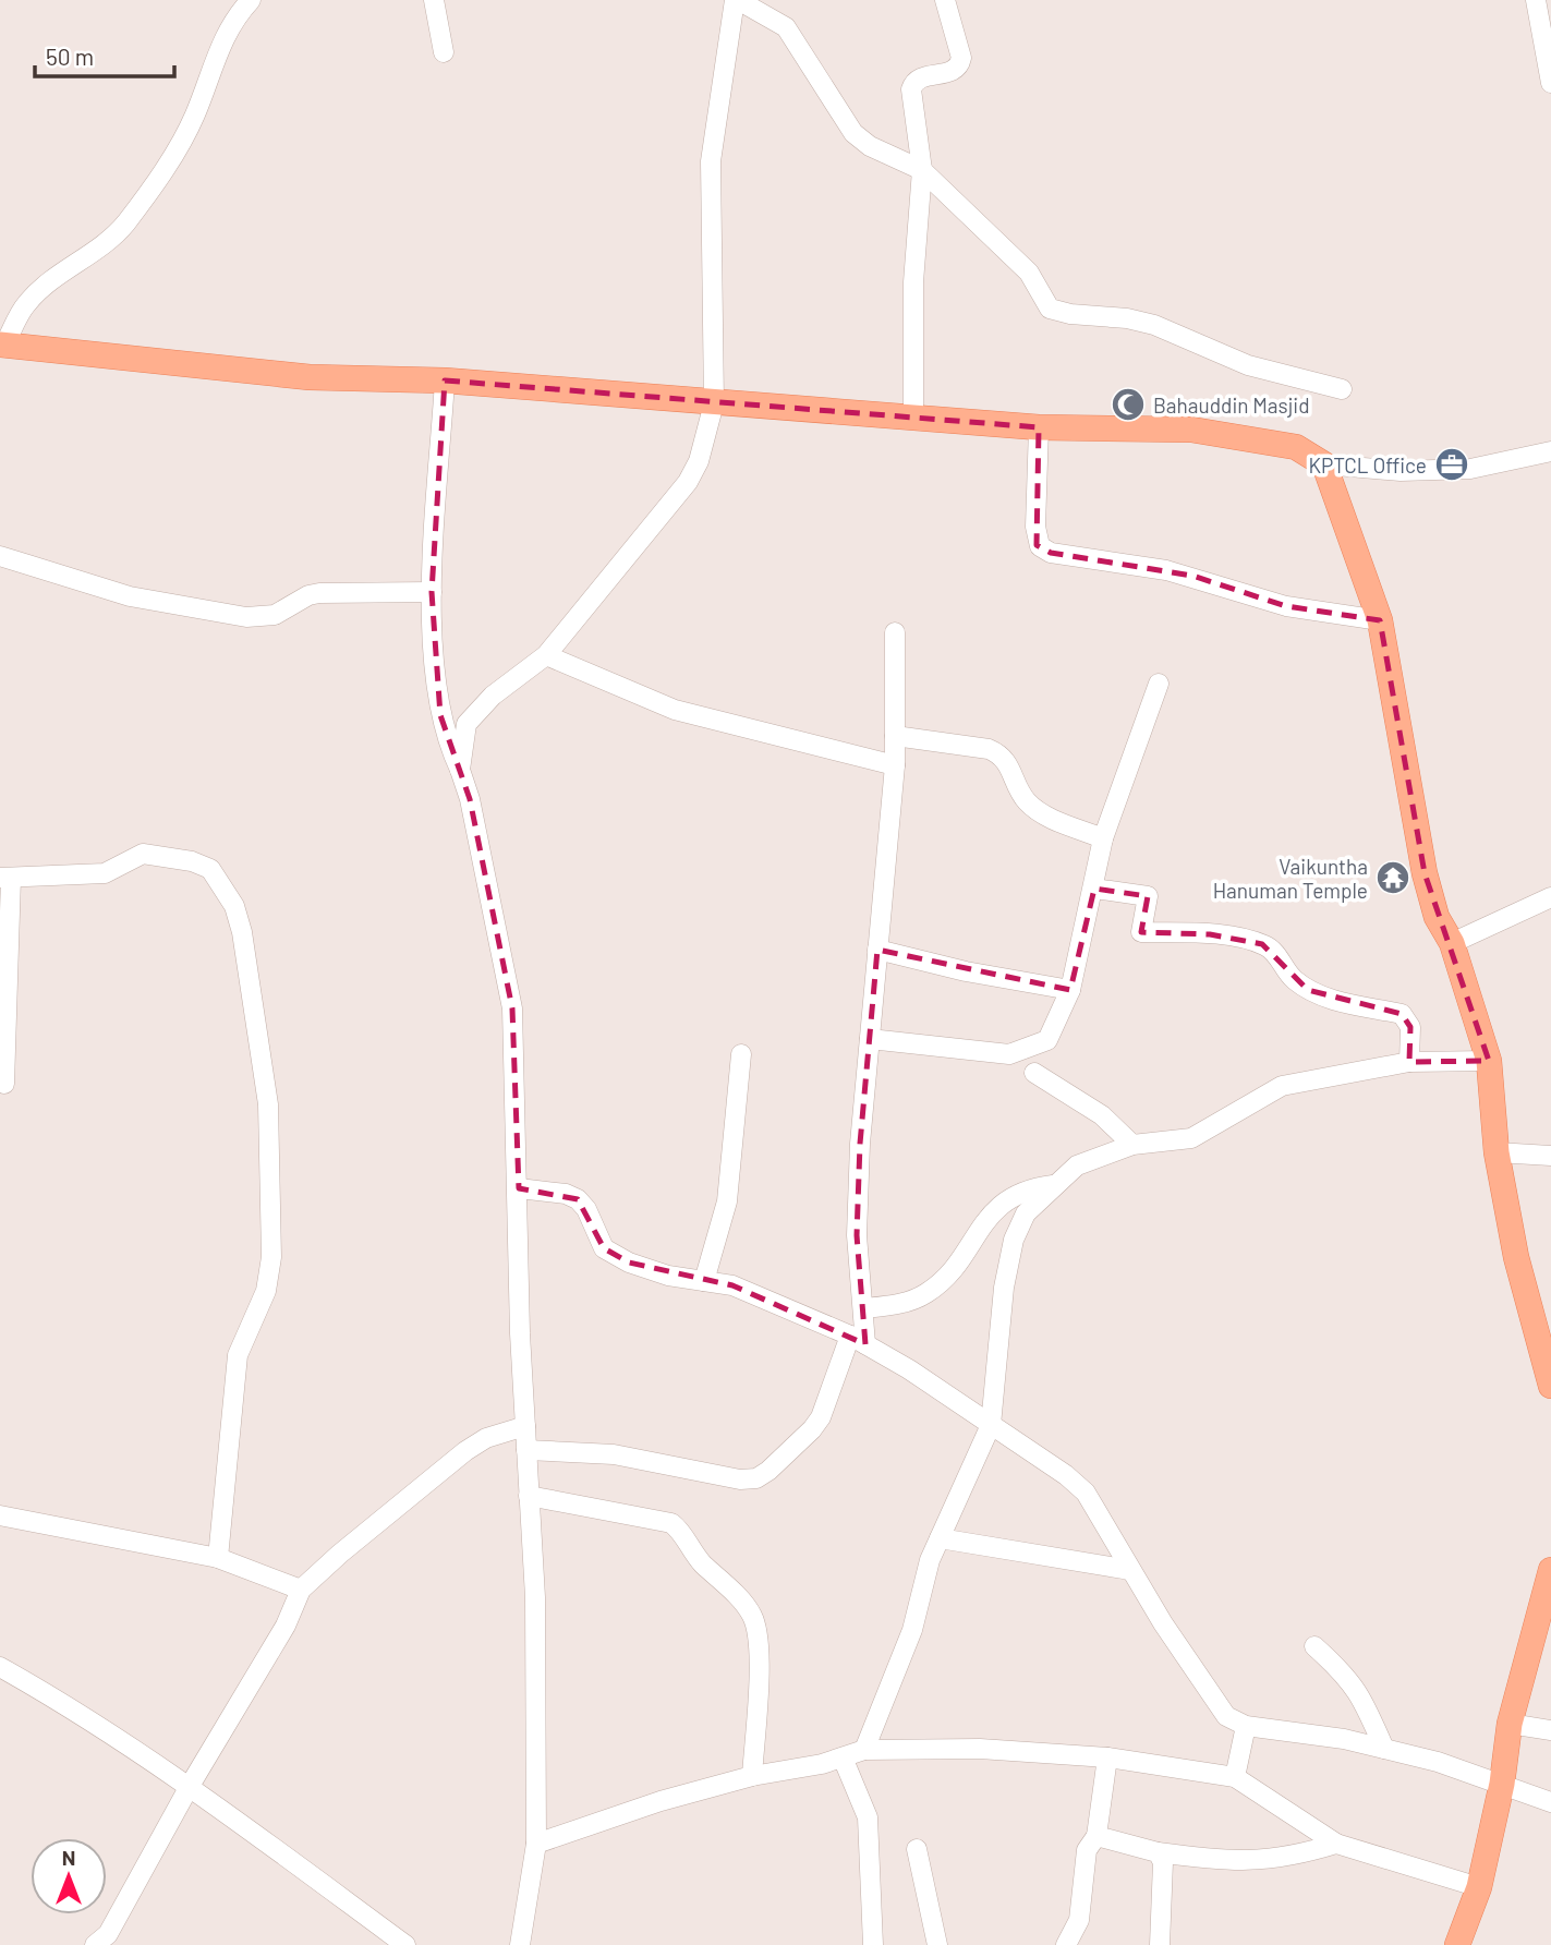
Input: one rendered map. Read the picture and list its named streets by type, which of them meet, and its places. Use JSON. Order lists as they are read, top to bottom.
{
  "places": {
    "mosque": ["Bahauddin Masjid"],
    "office": ["KPTCL Office"],
    "temple": ["Vaikuntha Hanuman Temple"]
  },
  "scale_bar": "50 m",
  "north": "top"
}
